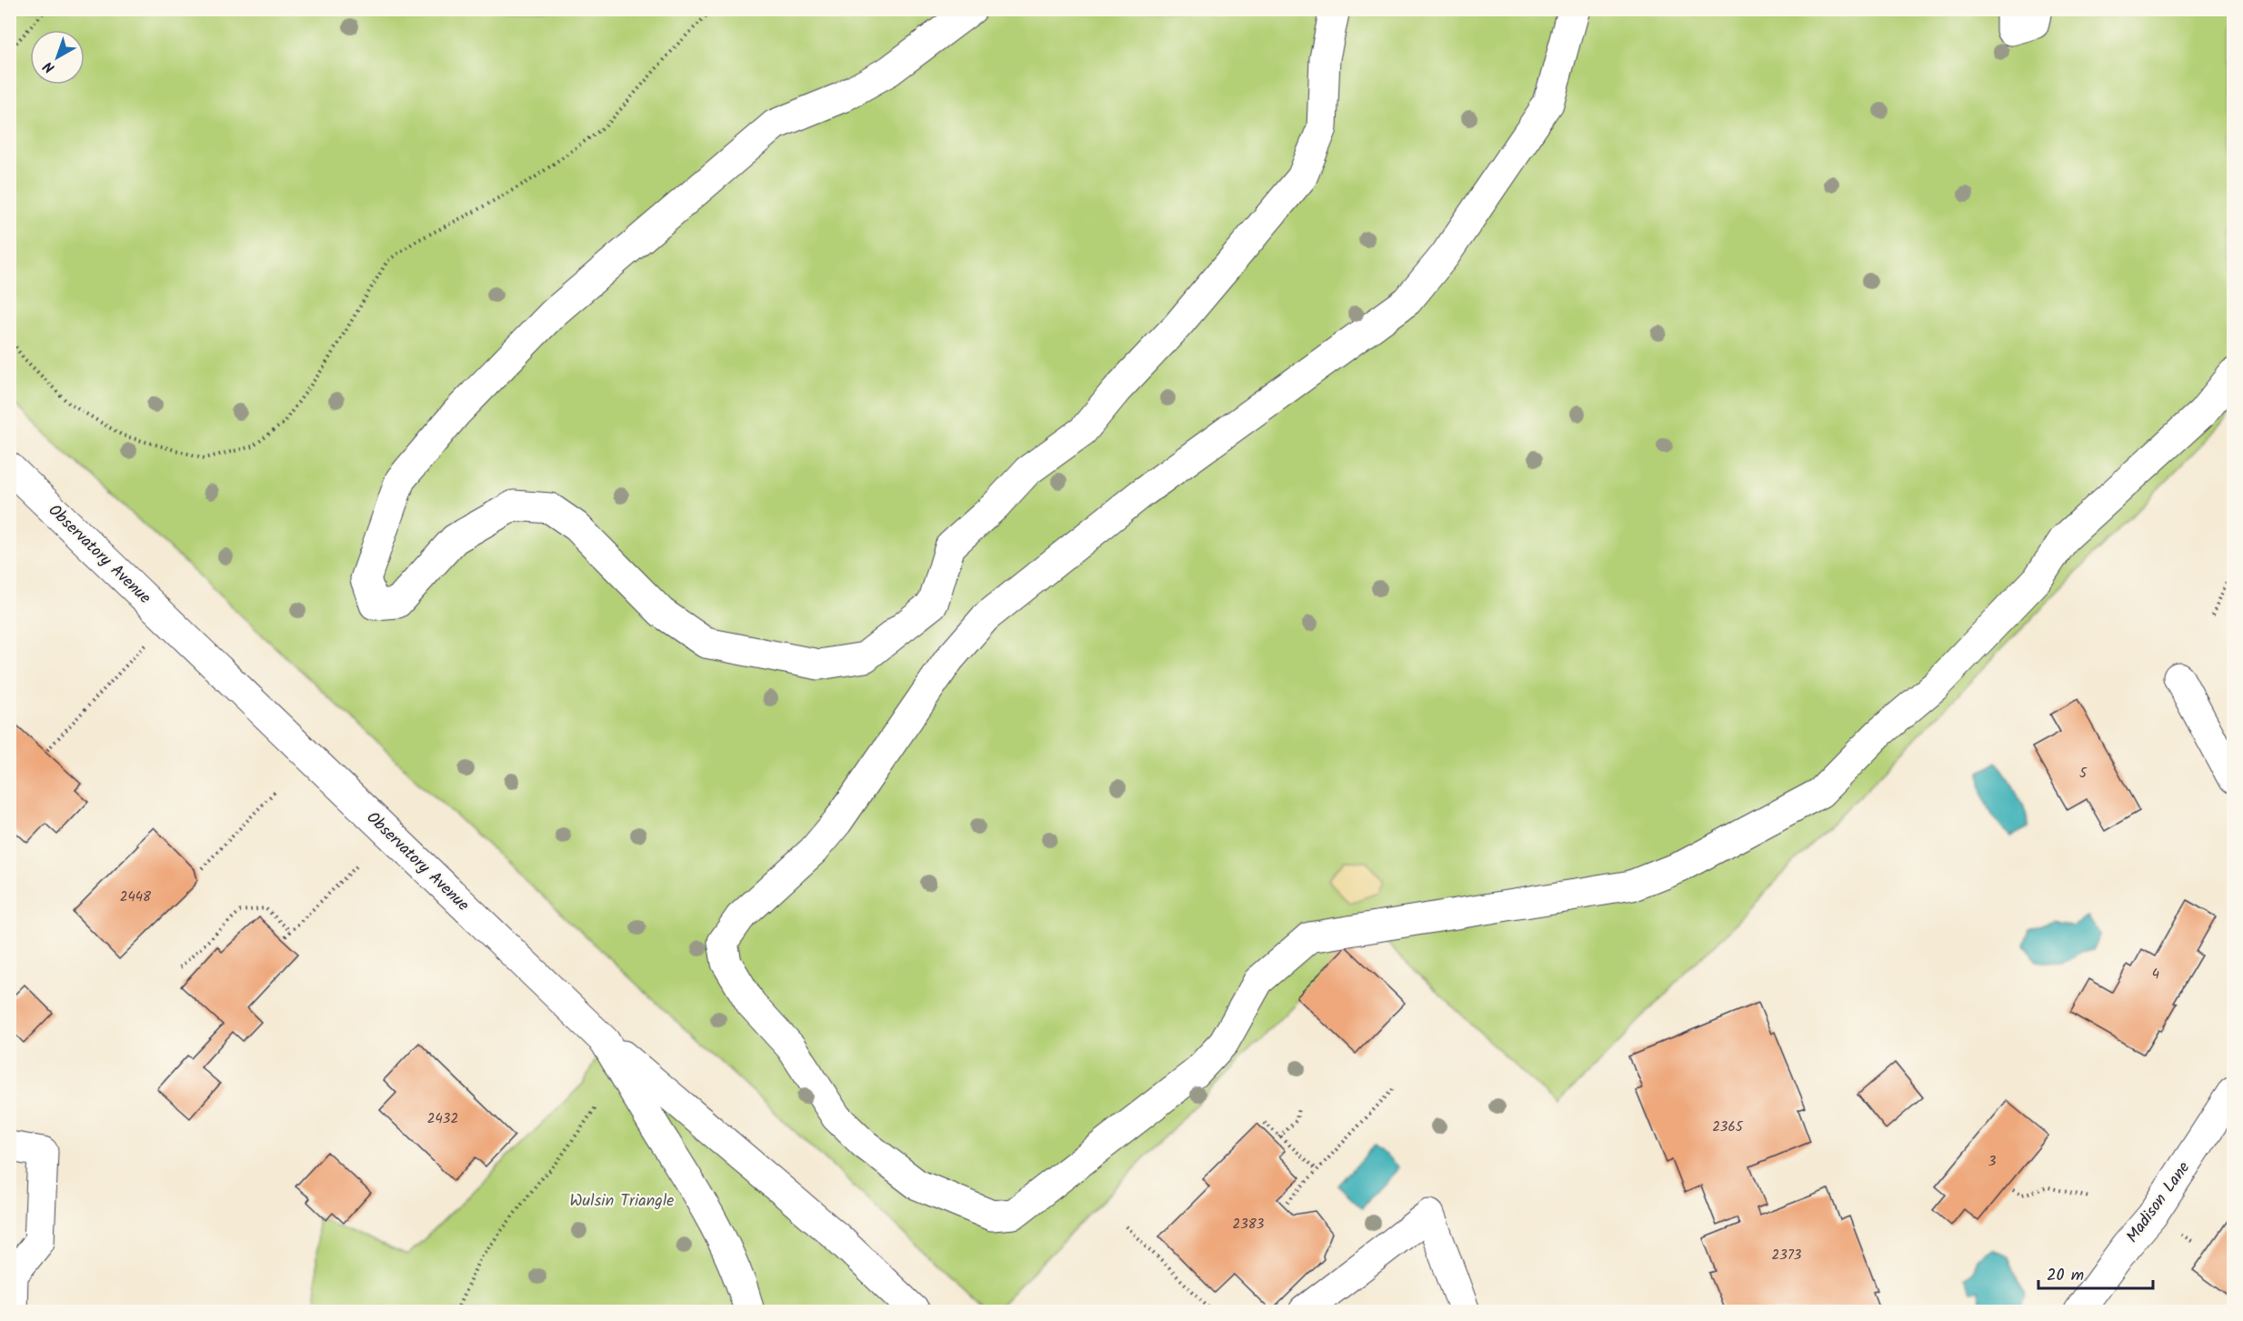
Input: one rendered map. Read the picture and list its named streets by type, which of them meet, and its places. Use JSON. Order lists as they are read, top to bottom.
{
  "streets": {
    "street": ["Observatory Avenue", "Madison Lane"]
  },
  "parks": ["Wulsin Triangle"],
  "house_numbers": [
    "5",
    "2448",
    "4",
    "2432",
    "2365",
    "3",
    "2383",
    "2373"
  ],
  "scale_bar": "20 m",
  "north": "bottom left"
}
